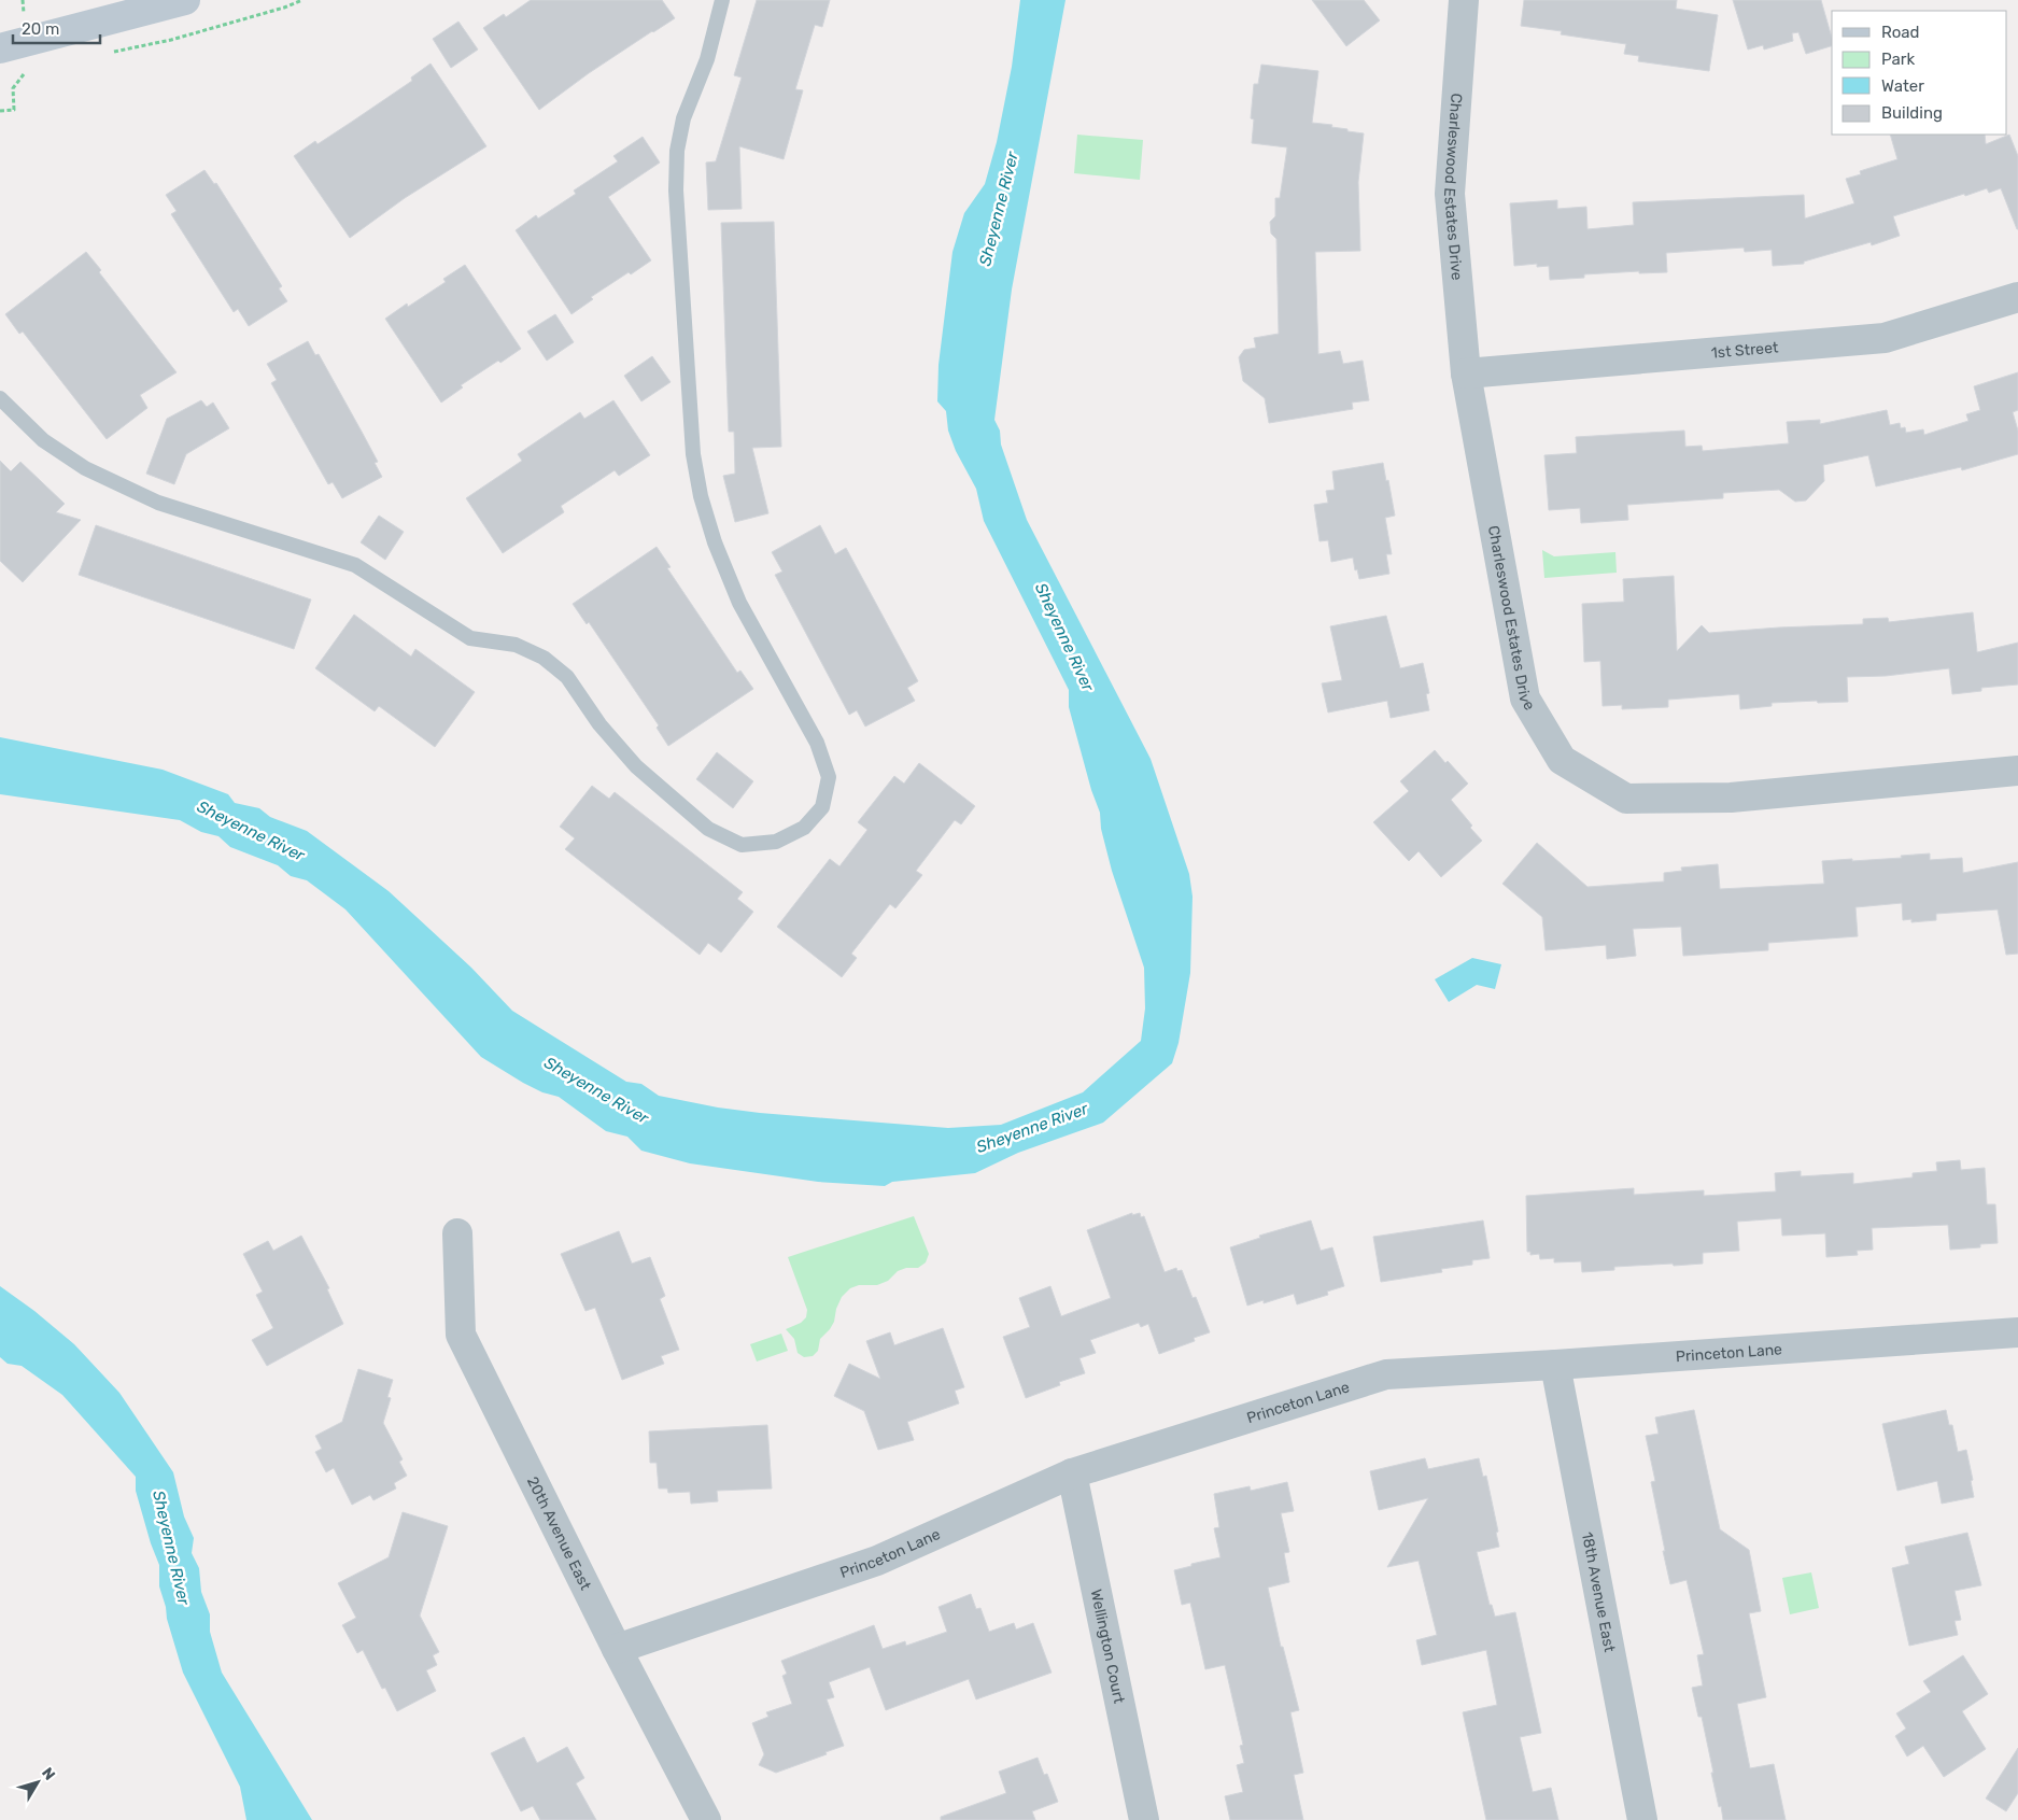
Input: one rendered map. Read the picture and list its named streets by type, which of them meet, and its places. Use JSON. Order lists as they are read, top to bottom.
{
  "streets": {
    "street": [
      "Charleswood Estates Drive",
      "1st Street",
      "Princeton Lane",
      "20th Avenue East",
      "18th Avenue East",
      "Wellington Court"
    ]
  },
  "crossings": [
    ["Charleswood Estates Drive", "1st Street"],
    ["Princeton Lane", "20th Avenue East"],
    ["Princeton Lane", "18th Avenue East"],
    ["Princeton Lane", "Wellington Court"]
  ],
  "water": ["Sheyenne River"],
  "legend": [
    "Road",
    "Park",
    "Water",
    "Building"
  ],
  "scale_bar": "20 m",
  "north": "top right"
}
